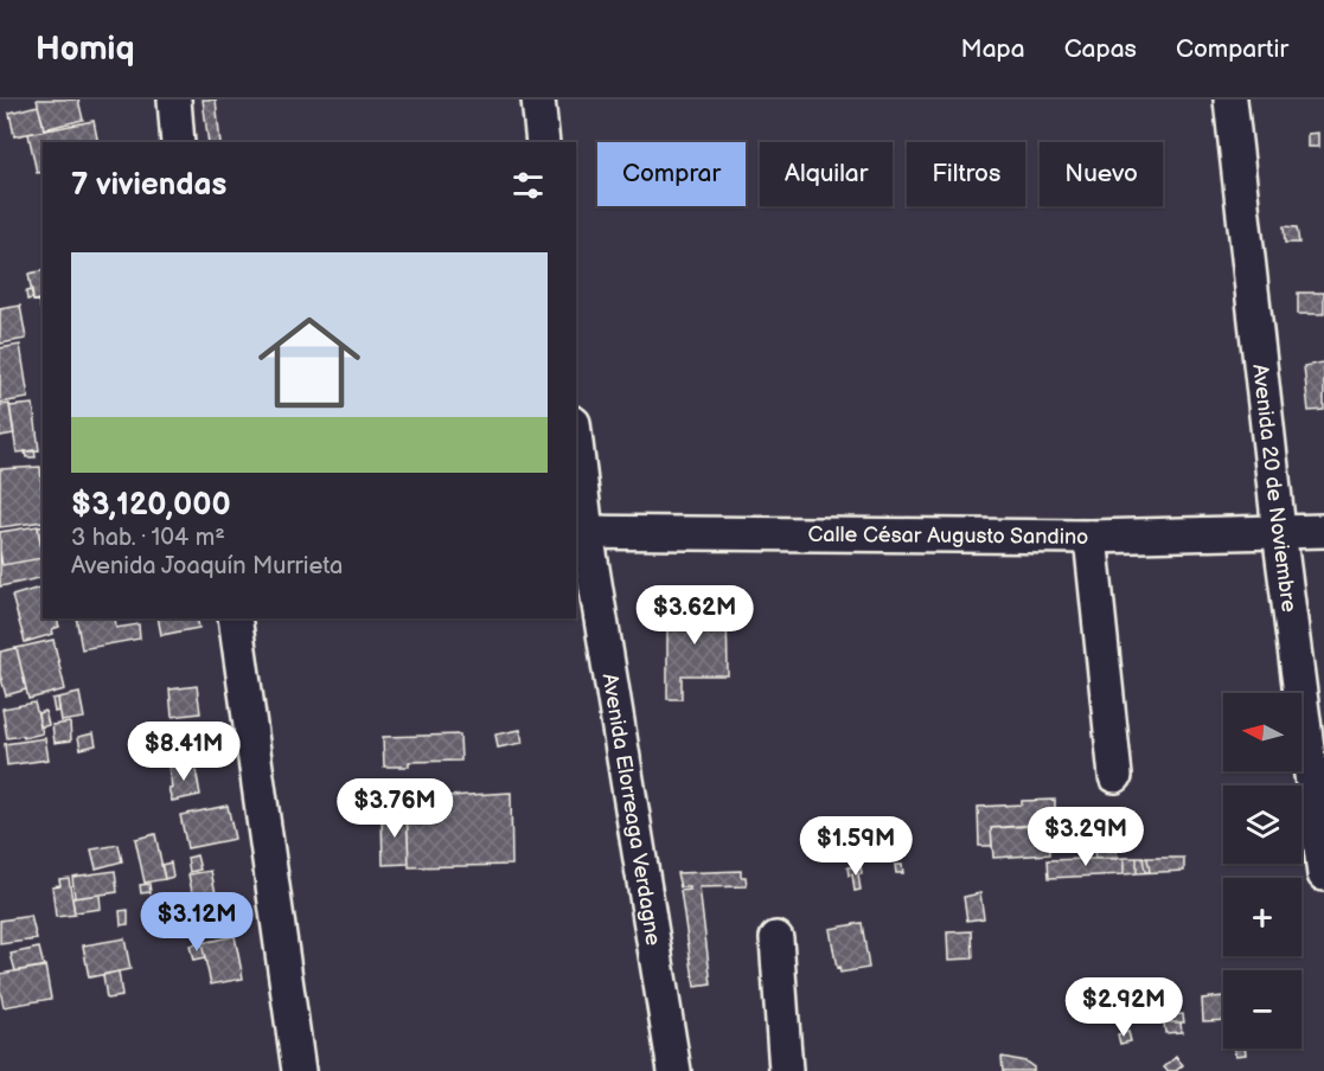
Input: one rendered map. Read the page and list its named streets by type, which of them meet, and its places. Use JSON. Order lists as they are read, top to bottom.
{
  "streets": {
    "street": ["Avenida 20 de Noviembre", "Calle César Augusto Sandino", "Avenida Elorreaga Verdagne"]
  },
  "crossings": [
    ["Avenida 20 de Noviembre", "Calle César Augusto Sandino"],
    ["Calle César Augusto Sandino", "Avenida Elorreaga Verdagne"]
  ],
  "north": "left",
  "page": {
    "header": "Homiq",
    "nav": ["Mapa", "Capas", "Compartir"],
    "chip": [
      "Comprar",
      "Alquilar",
      "Filtros",
      "Nuevo"
    ],
    "heading": "7 viviendas",
    "list": [
      {
        "name": "$3,120,000",
        "note": "3 hab. · 104 m² · Avenida Joaquín Murrieta"
      }
    ],
    "price": [
      "$3.62M",
      "$8.41M",
      "$3.76M",
      "$3.29M",
      "$1.59M",
      "$3.12M",
      "$2.92M"
    ],
    "map_buttons": ["+", "−"]
  }
}
